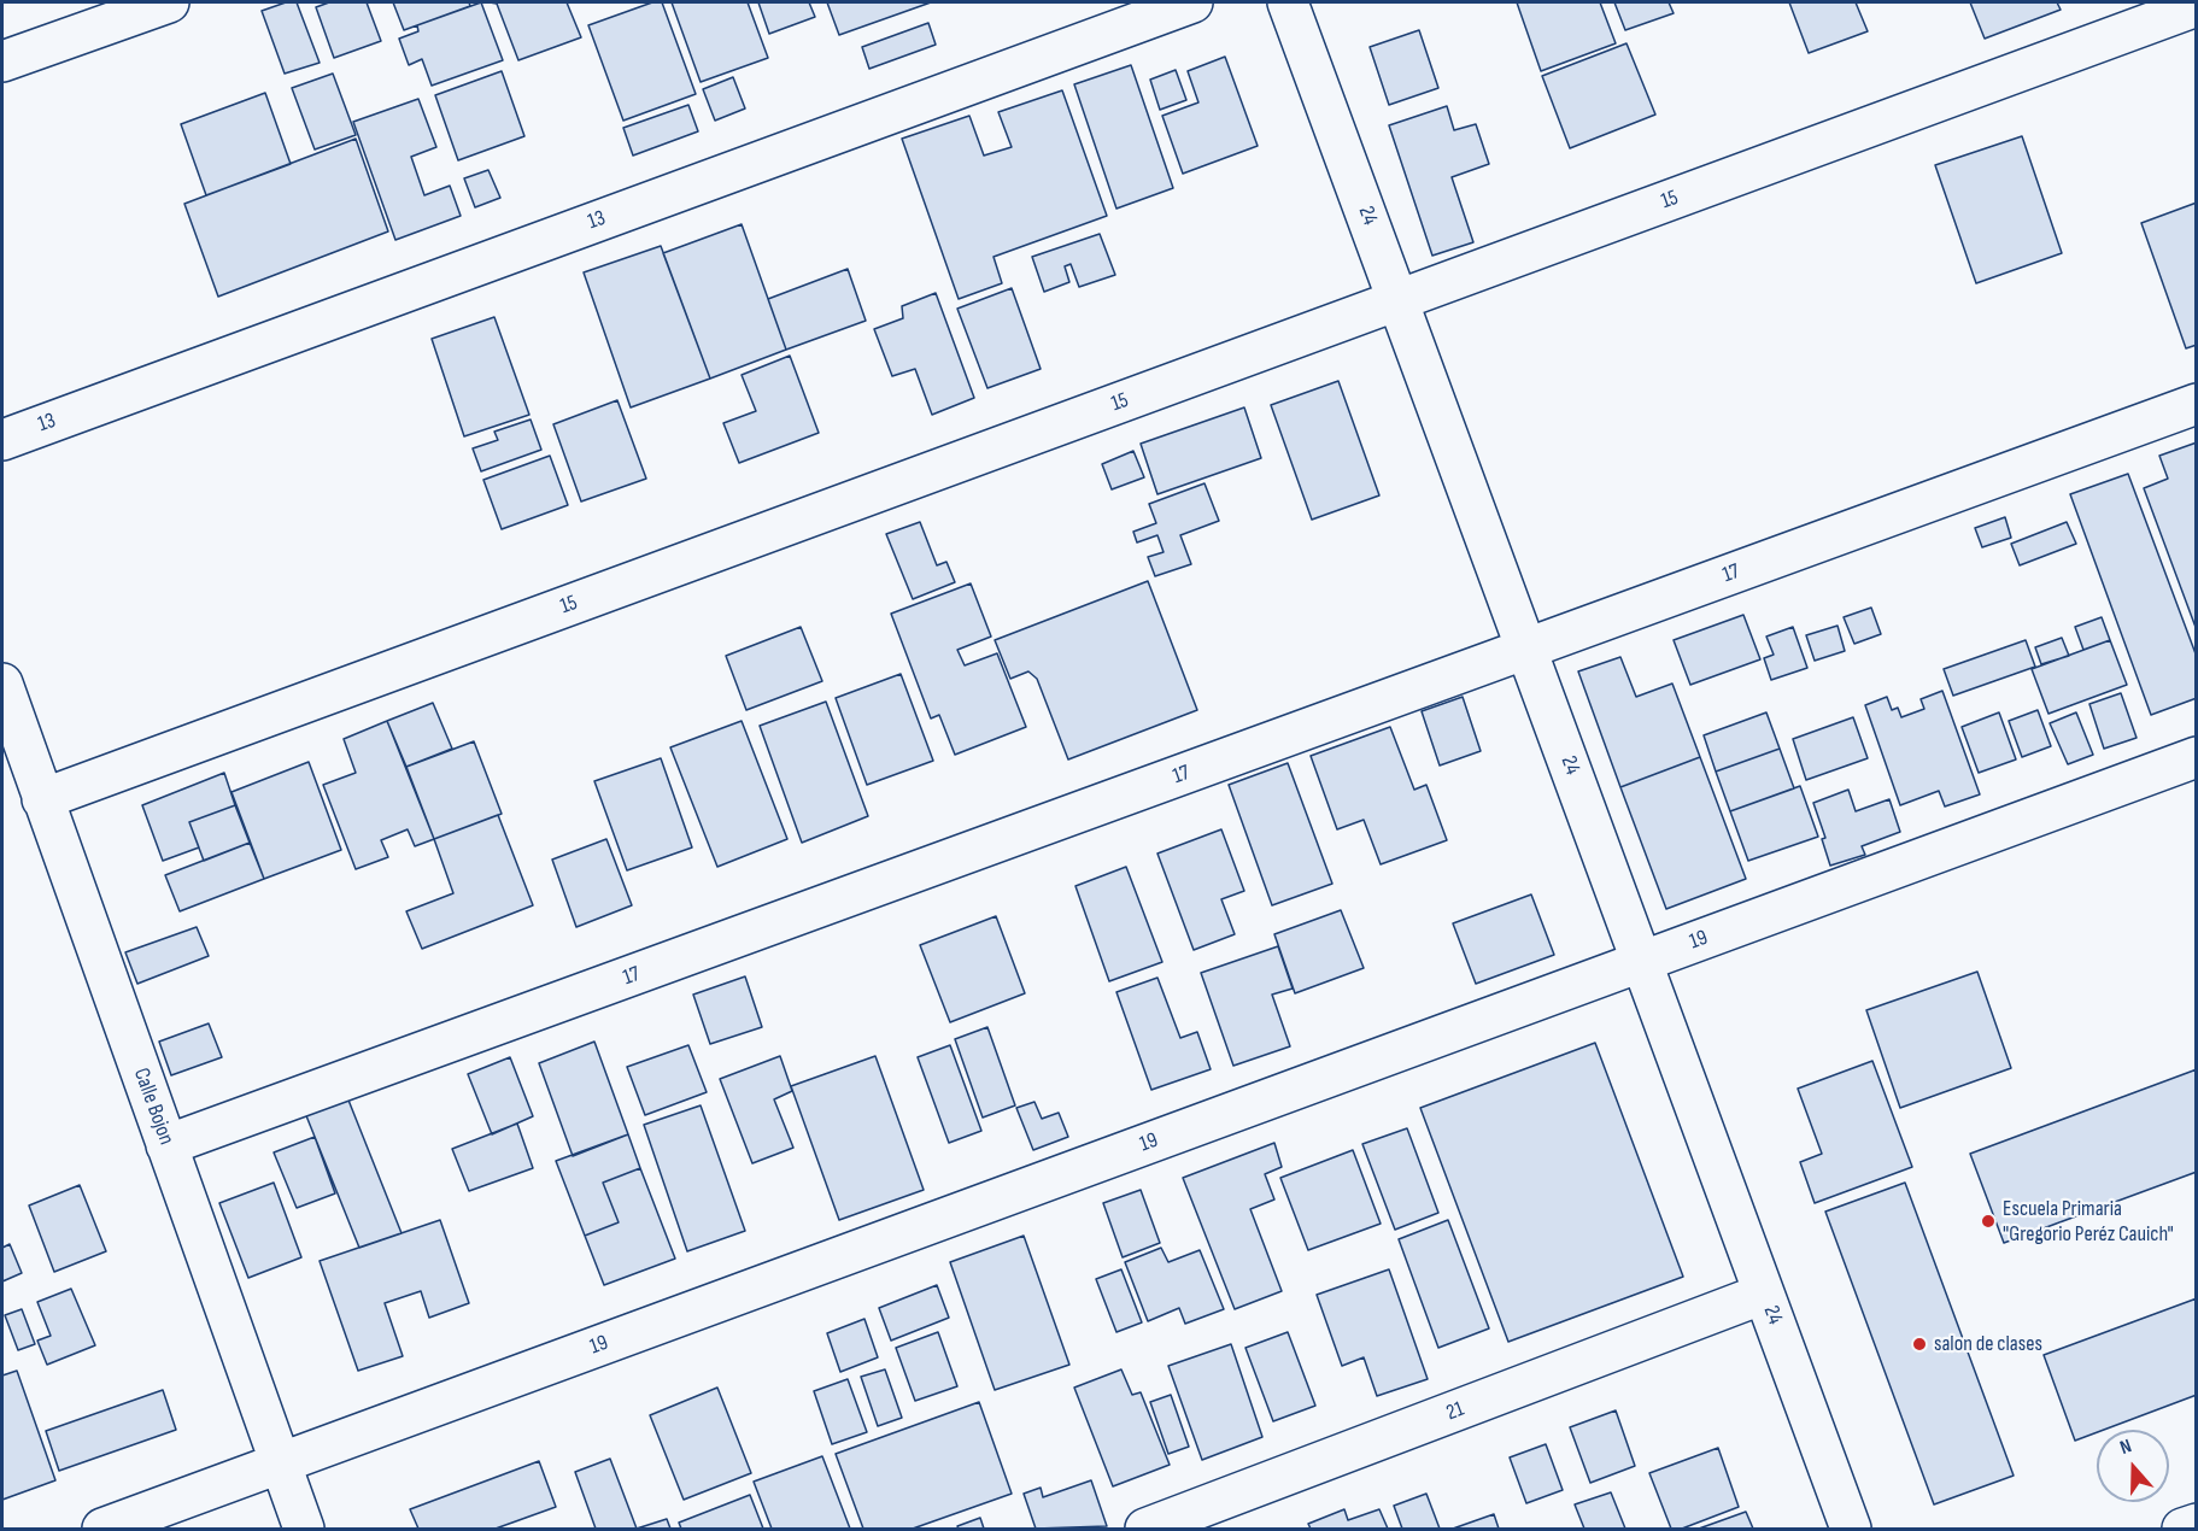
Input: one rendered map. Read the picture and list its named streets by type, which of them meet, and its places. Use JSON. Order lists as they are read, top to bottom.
{
  "streets": {
    "street": [
      "15",
      "24",
      "13",
      "17",
      "19",
      "Calle Bojon",
      "21"
    ]
  },
  "crossings": [
    ["15", "24"],
    ["15", "Calle Bojon"],
    ["24", "17"],
    ["24", "19"],
    ["24", "21"],
    ["17", "Calle Bojon"],
    ["19", "Calle Bojon"]
  ],
  "places": ["Escuela Primaria \"Gregorio Peréz Cauich\"", "salon de clases"],
  "north": "top"
}
